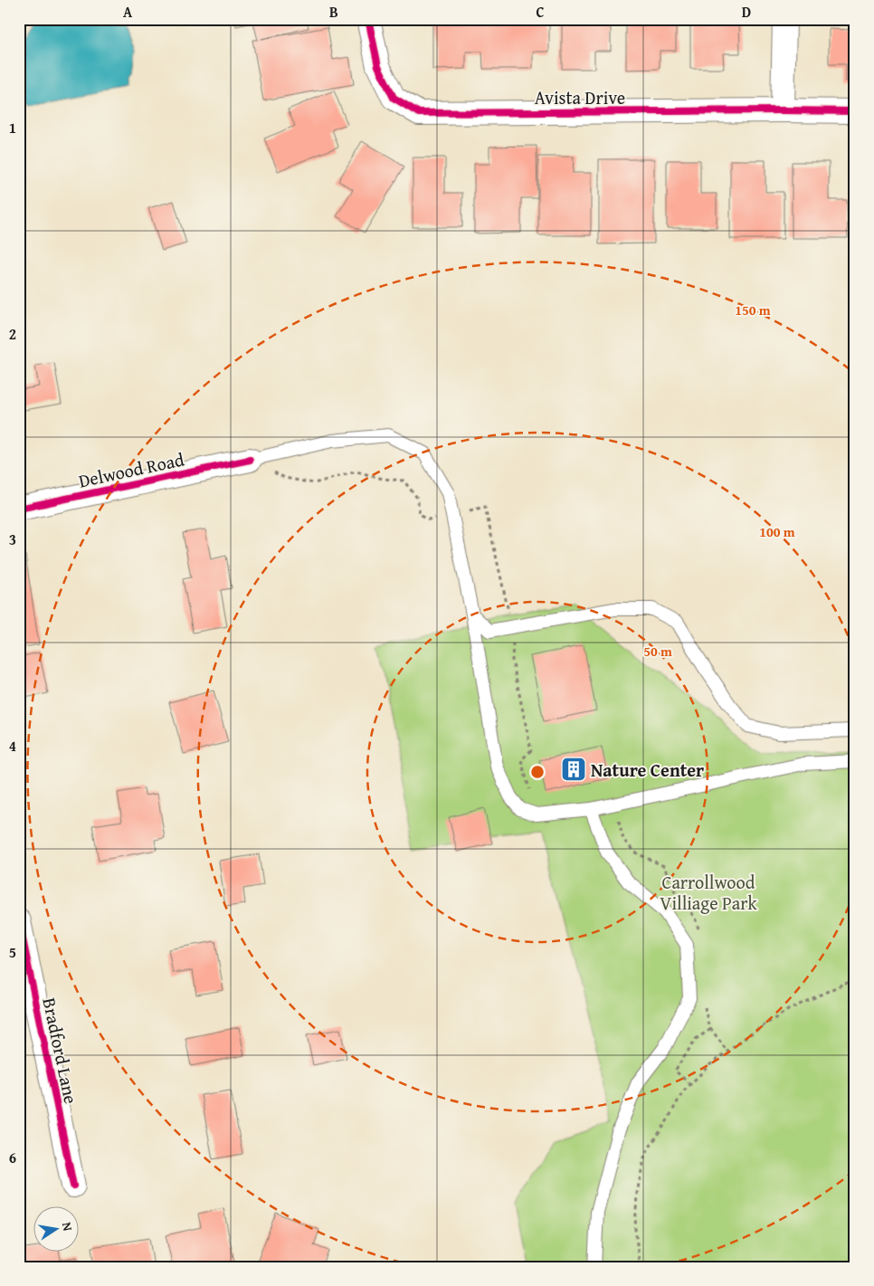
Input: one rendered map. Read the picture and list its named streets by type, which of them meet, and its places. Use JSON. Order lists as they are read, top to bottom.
{
  "streets": {
    "street": ["Avista Drive", "Delwood Road", "Bradford Lane"]
  },
  "parks": ["Carrollwood Villiage Park"],
  "places": {
    "building": ["Nature Center"]
  },
  "north": "right",
  "grid": {
    "columns": [
      "A",
      "B",
      "C",
      "D"
    ],
    "rows": [
      "1",
      "2",
      "3",
      "4",
      "5",
      "6"
    ]
  },
  "rings": ["150 m", "100 m", "50 m"]
}
